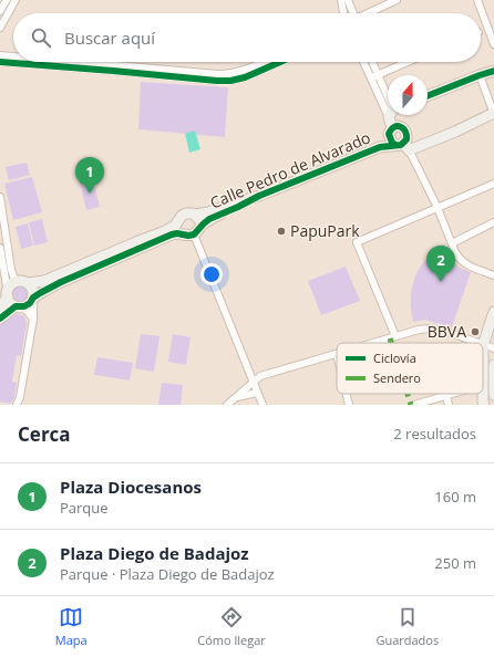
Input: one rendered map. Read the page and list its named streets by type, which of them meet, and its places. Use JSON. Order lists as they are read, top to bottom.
{
  "streets": {
    "main road": ["Calle Pedro de Alvarado"]
  },
  "places": ["PapuPark", "BBVA"],
  "legend": ["Ciclovía", "Sendero"],
  "north": "top",
  "page": {
    "search": "Buscar aquí",
    "pins": ["1", "2"],
    "heading": ["Cerca", "2 resultados"],
    "list": [
      {
        "mark": "1",
        "name": "Plaza Diocesanos",
        "note": "Parque",
        "value": "160 m"
      },
      {
        "mark": "2",
        "name": "Plaza Diego de Badajoz",
        "note": "Parque · Plaza Diego de Badajoz",
        "value": "250 m"
      }
    ],
    "nav": ["Mapa", "Cómo llegar", "Guardados"]
  }
}
